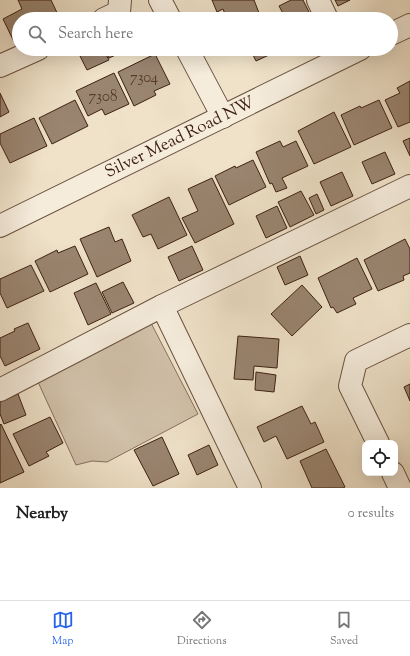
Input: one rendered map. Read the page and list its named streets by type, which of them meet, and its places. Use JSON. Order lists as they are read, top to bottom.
{
  "streets": {
    "street": ["Silver Mead Road NW"]
  },
  "house_numbers": ["7304", "7308"],
  "page": {
    "search": "Search here",
    "heading": ["Nearby", "0 results"],
    "nav": ["Map", "Directions", "Saved"]
  }
}
